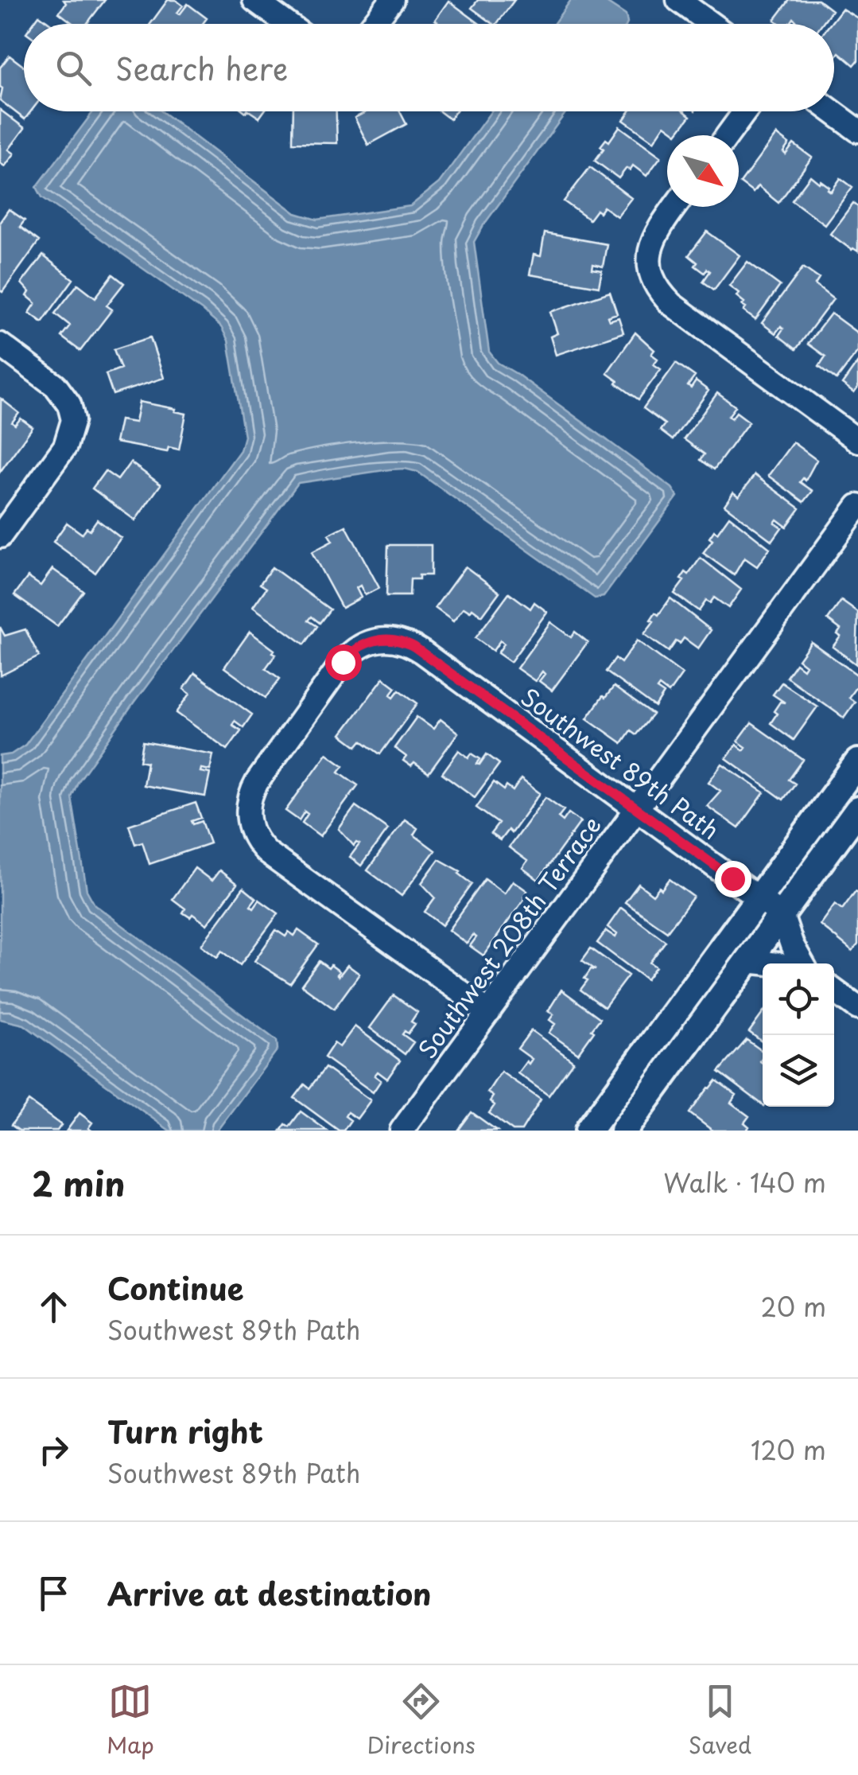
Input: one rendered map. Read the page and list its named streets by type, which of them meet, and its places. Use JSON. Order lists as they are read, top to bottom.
{
  "streets": {
    "street": ["Southwest 89th Path", "Southwest 208th Terrace"]
  },
  "crossings": [
    ["Southwest 89th Path", "Southwest 208th Terrace"]
  ],
  "north": "bottom right",
  "page": {
    "search": "Search here",
    "heading": ["2 min", "Walk · 140 m"],
    "list": [
      ["Continue", "Southwest 89th Path", "20 m"],
      ["Turn right", "Southwest 89th Path", "120 m"],
      "Arrive at destination"
    ],
    "nav": ["Map", "Directions", "Saved"]
  }
}
